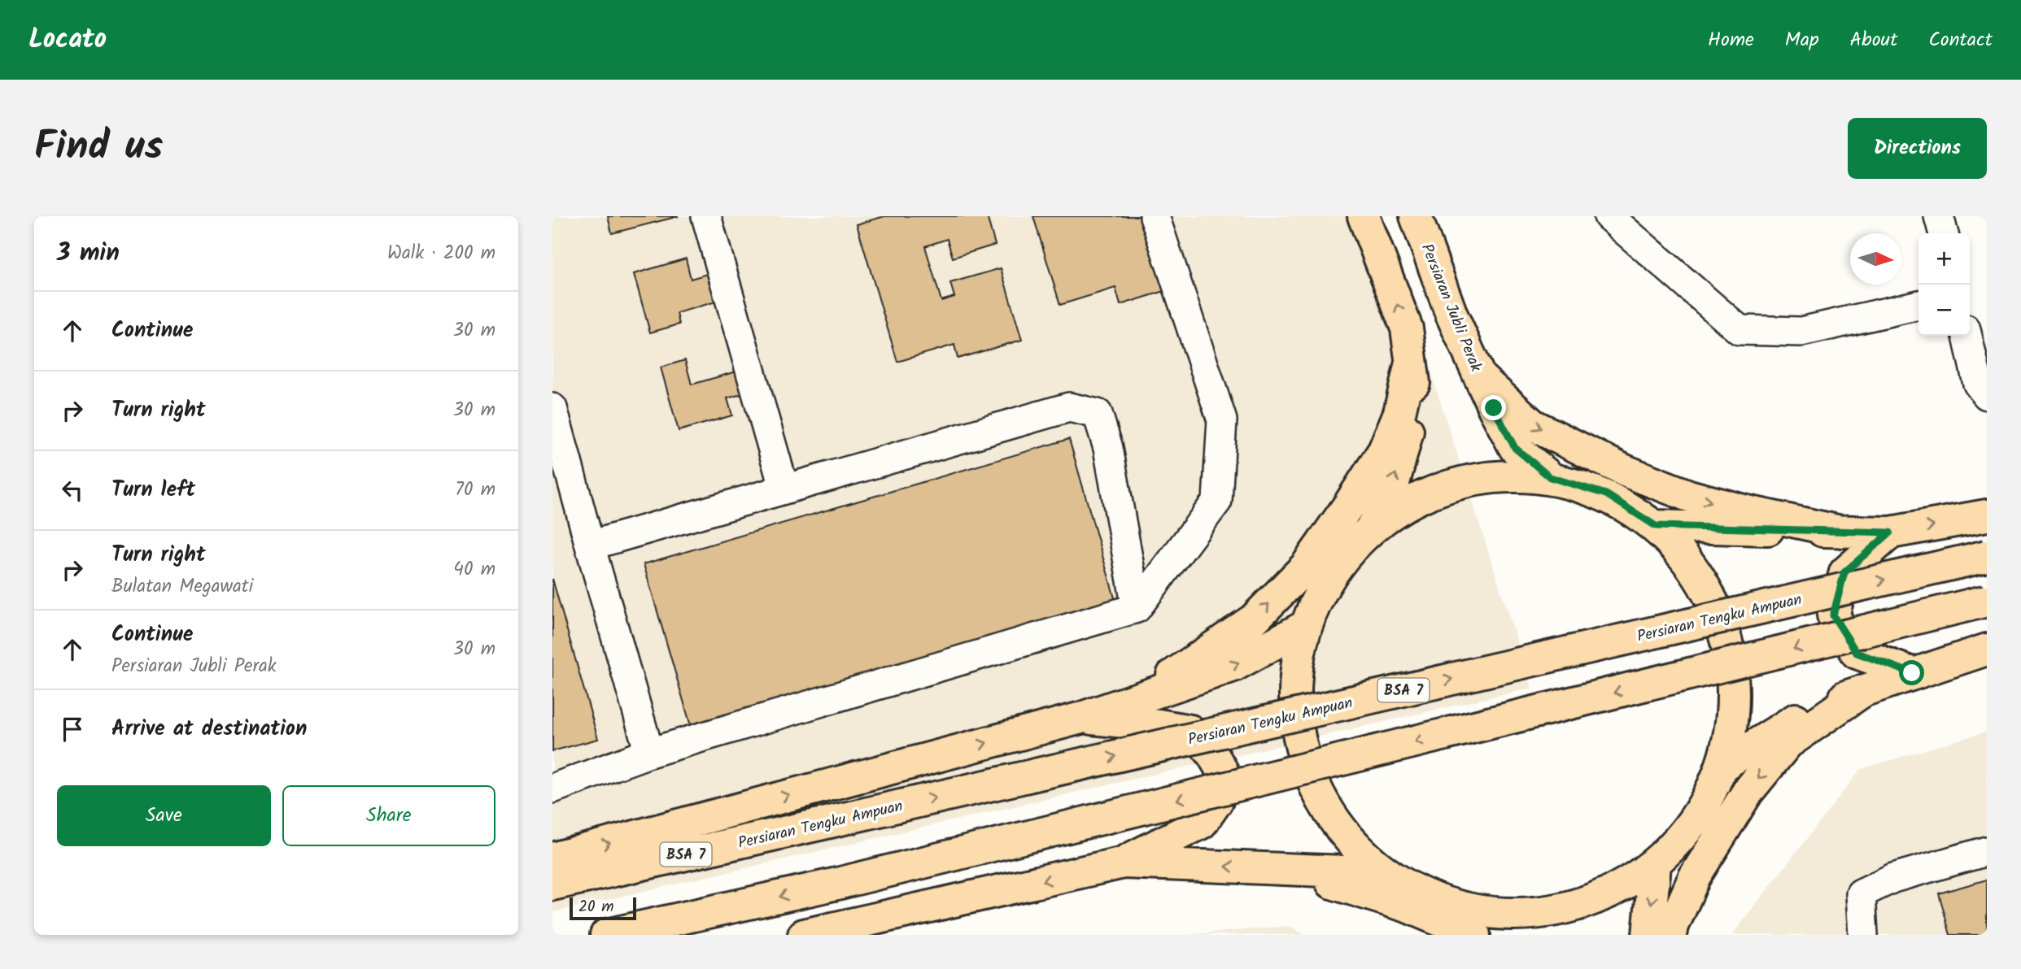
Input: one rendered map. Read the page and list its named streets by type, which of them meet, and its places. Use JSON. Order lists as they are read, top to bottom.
{
  "streets": {
    "main road": ["Persiaran Jubli Perak", "Persiaran Tengku Ampuan", "BSA 7"]
  },
  "scale_bar": "20 m",
  "north": "right",
  "page": {
    "header": "Locato",
    "nav": [
      "Home",
      "Map",
      "About",
      "Contact"
    ],
    "title": "Find us",
    "buttons": [
      "Directions",
      ["Save", "Share"]
    ],
    "heading": ["3 min", "Walk · 200 m"],
    "map_buttons": ["+", "−"],
    "list": [
      ["Continue", "30 m"],
      ["Turn right", "30 m"],
      ["Turn left", "70 m"],
      ["Turn right", "Bulatan Megawati", "40 m"],
      ["Continue", "Persiaran Jubli Perak", "30 m"],
      "Arrive at destination"
    ],
    "scale": "20 m"
  }
}
